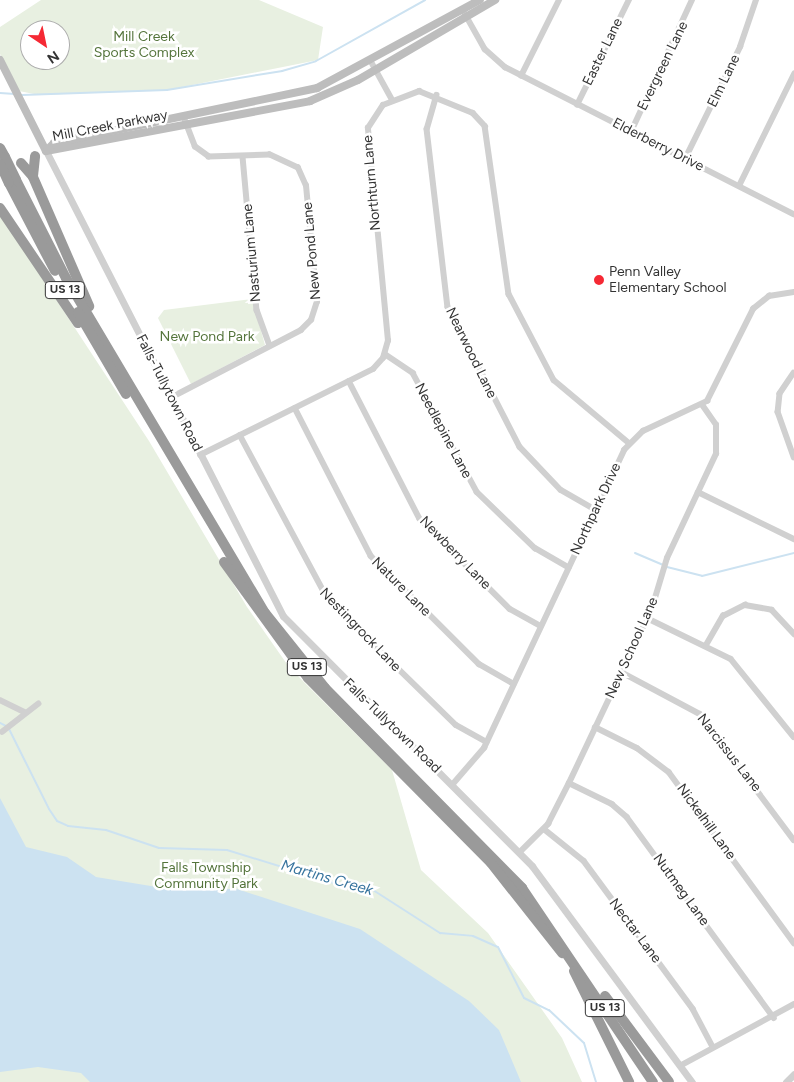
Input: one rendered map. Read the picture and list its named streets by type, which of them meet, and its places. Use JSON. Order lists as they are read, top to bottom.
{
  "streets": {
    "highway": ["US 13"],
    "main road": ["Mill Creek Parkway"],
    "street": [
      "Easter Lane",
      "Evergreen Lane",
      "Elm Lane",
      "Elderberry Drive",
      "Northturn Lane",
      "New Pond Lane",
      "Nasturium Lane",
      "Nearwood Lane",
      "Falls-Tullytown Road",
      "Needlepine Lane",
      "Northpark Drive",
      "Newberry Lane",
      "Nature Lane",
      "Nestingrock Lane",
      "New School Lane",
      "Narcissus Lane",
      "Nickelhill Lane",
      "Nutmeg Lane",
      "Nectar Lane"
    ]
  },
  "crossings": [
    ["Easter Lane", "Elderberry Drive"],
    ["Evergreen Lane", "Elderberry Drive"],
    ["Elm Lane", "Elderberry Drive"],
    ["Mill Creek Parkway", "Elderberry Drive"],
    ["Mill Creek Parkway", "New Pond Lane"],
    ["Mill Creek Parkway", "Falls-Tullytown Road"],
    ["Northturn Lane", "Nearwood Lane"],
    ["Northturn Lane", "Needlepine Lane"],
    ["Northturn Lane", "Northpark Drive"],
    ["New Pond Lane", "Nasturium Lane"],
    ["New Pond Lane", "Falls-Tullytown Road"],
    ["Nearwood Lane", "Northpark Drive"],
    ["Falls-Tullytown Road", "Northpark Drive"],
    ["Falls-Tullytown Road", "New School Lane"],
    ["Needlepine Lane", "Northpark Drive"],
    ["Northpark Drive", "Newberry Lane"],
    ["Northpark Drive", "Nature Lane"],
    ["Northpark Drive", "Nestingrock Lane"],
    ["Northpark Drive", "New School Lane"],
    ["New School Lane", "Narcissus Lane"],
    ["New School Lane", "Nickelhill Lane"],
    ["New School Lane", "Nutmeg Lane"],
    ["New School Lane", "Nectar Lane"]
  ],
  "water": ["Martins Creek"],
  "parks": ["Mill Creek Sports Complex", "New Pond Park", "Falls Township Community Park"],
  "places": ["Penn Valley Elementary School"],
  "north": "bottom right"
}
